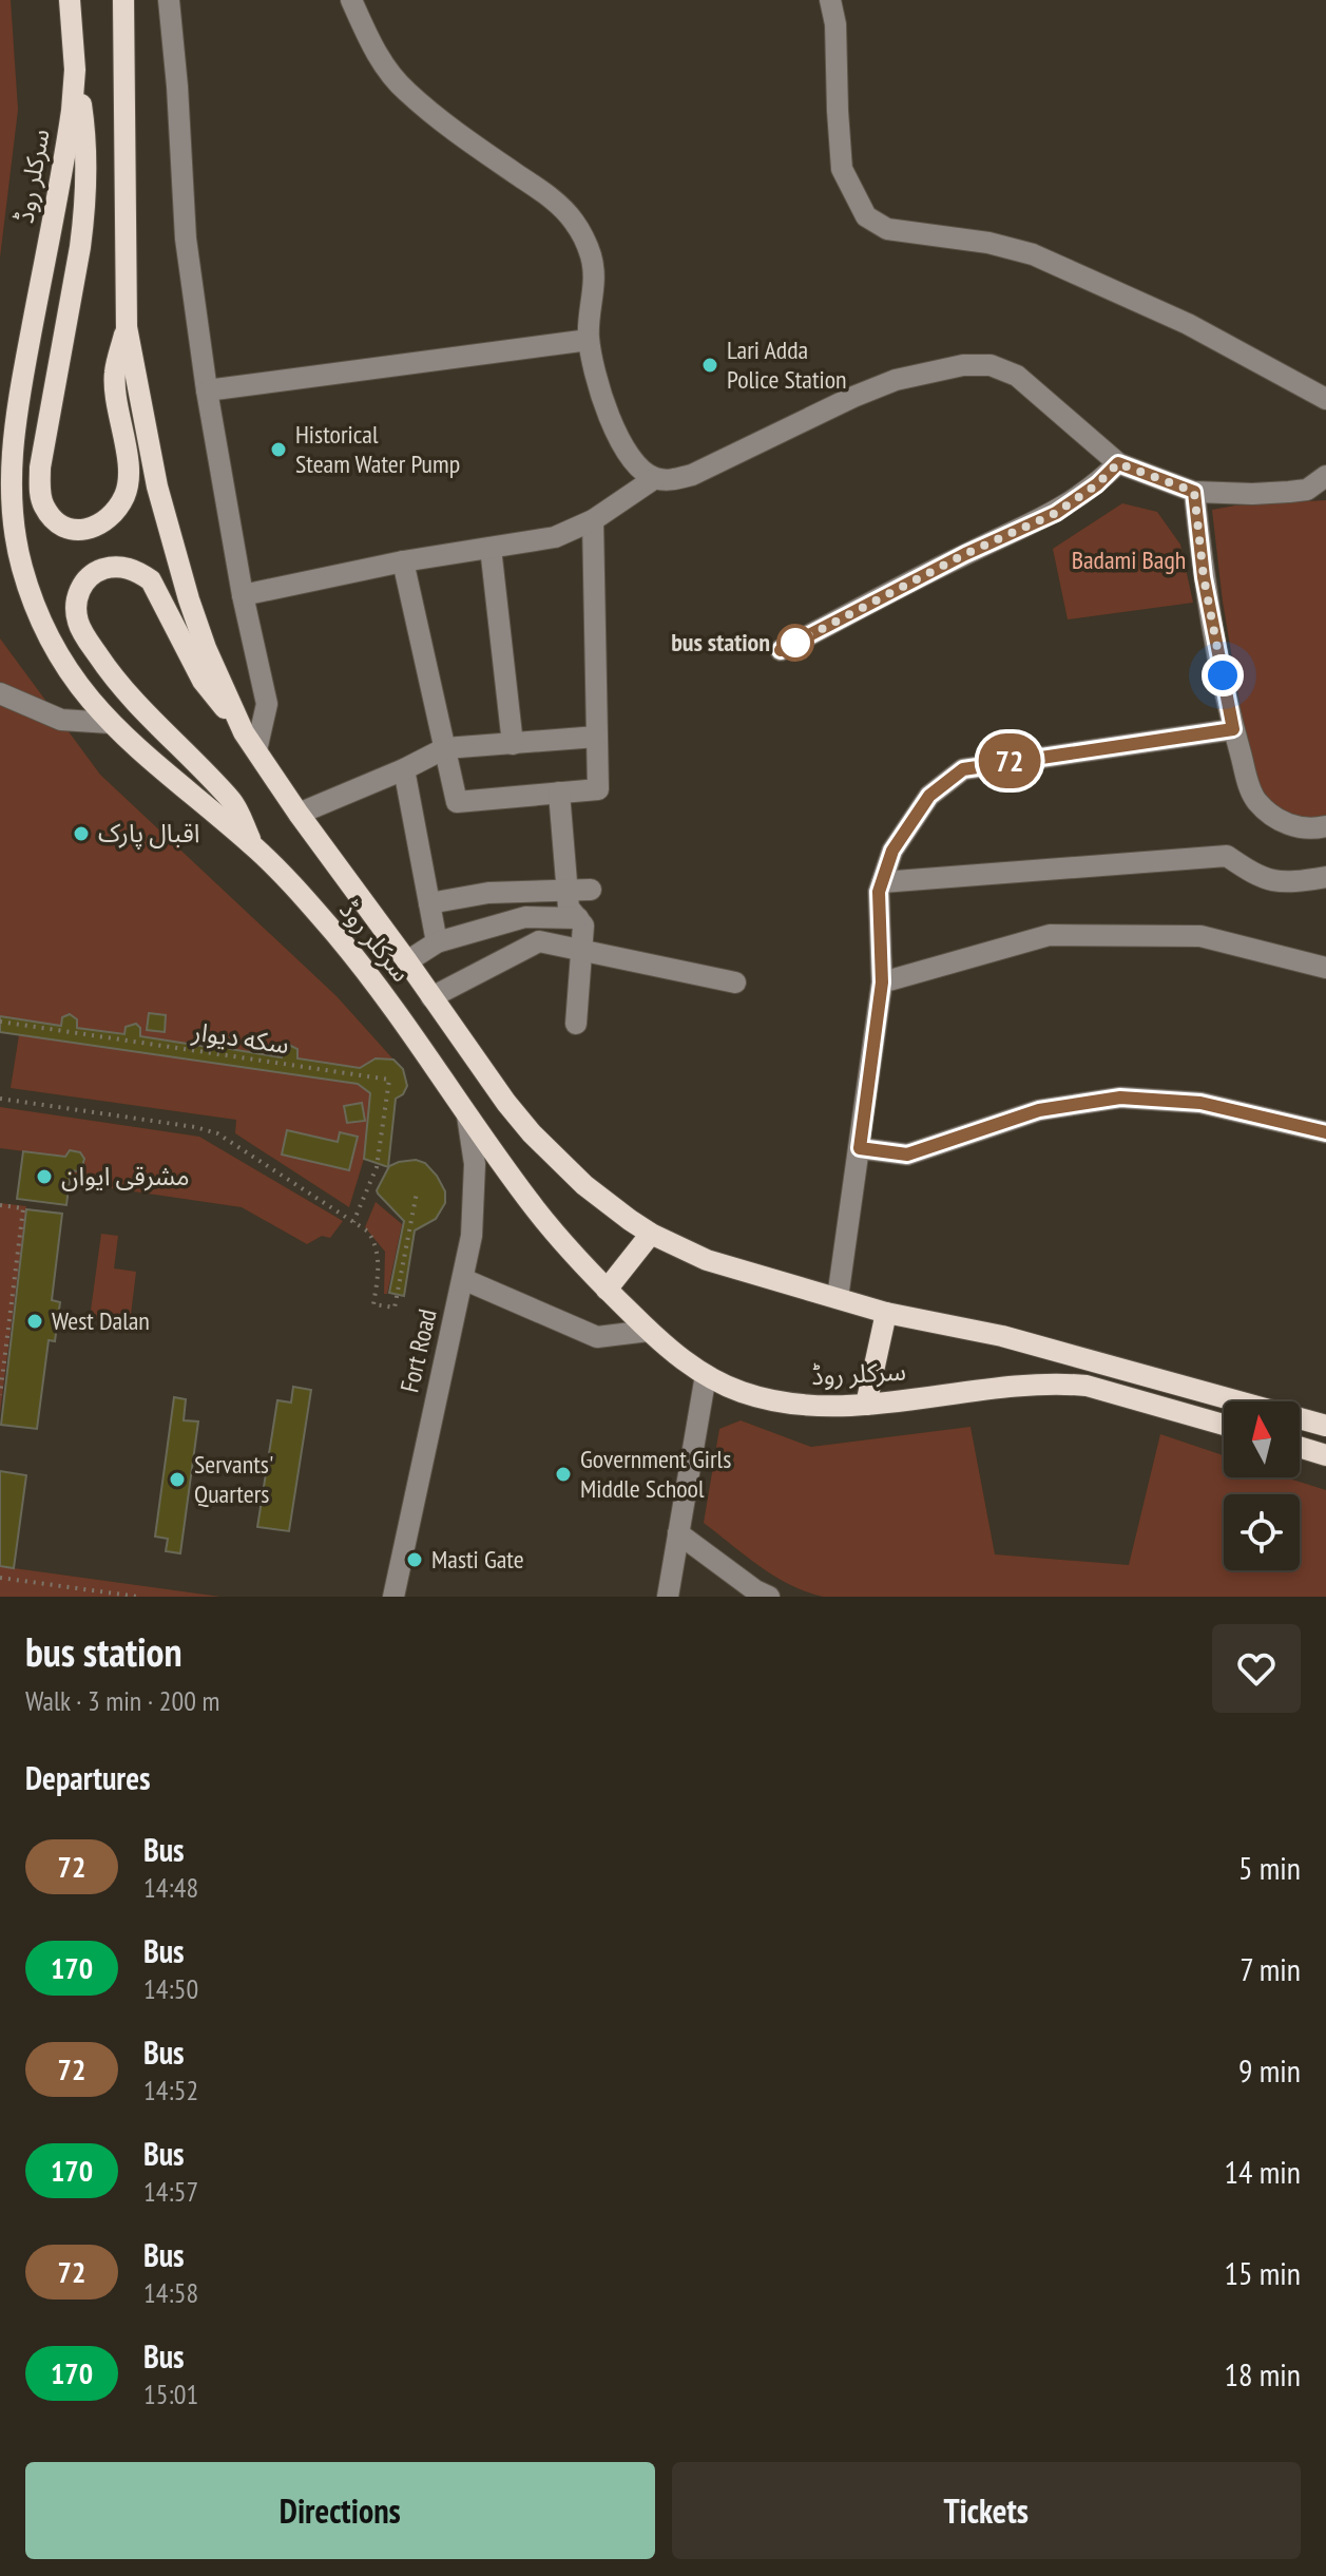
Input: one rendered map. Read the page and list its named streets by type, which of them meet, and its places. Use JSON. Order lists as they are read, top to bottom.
{
  "streets": {
    "main road": ["سرکلر روڈ"],
    "street": ["Fort Road"],
    "path": ["سکه دیوار"]
  },
  "crossings": [
    ["سرکلر روڈ", "Fort Road"]
  ],
  "parks": ["Badami Bagh"],
  "places": [
    "Lari Adda Police Station",
    "Historical Steam Water Pump",
    "bus station",
    "اقبال پارک",
    "مشرقی ایوان",
    "West Dalan",
    "Government Girls Middle School",
    "Servants' Quarters",
    "Masti Gate"
  ],
  "lines": ["bus line 72"],
  "north": "top",
  "page": {
    "on_map": "72",
    "heading": [
      ["bus station", "Walk · 3 min · 200 m"],
      "Departures"
    ],
    "list": [
      {
        "mark": "72",
        "name": "Bus",
        "note": "14:48",
        "value": "5 min"
      },
      {
        "mark": "170",
        "name": "Bus",
        "note": "14:50",
        "value": "7 min"
      },
      {
        "mark": "72",
        "name": "Bus",
        "note": "14:52",
        "value": "9 min"
      },
      {
        "mark": "170",
        "name": "Bus",
        "note": "14:57",
        "value": "14 min"
      },
      {
        "mark": "72",
        "name": "Bus",
        "note": "14:58",
        "value": "15 min"
      },
      {
        "mark": "170",
        "name": "Bus",
        "note": "15:01",
        "value": "18 min"
      }
    ],
    "buttons": ["Directions", "Tickets"]
  }
}
